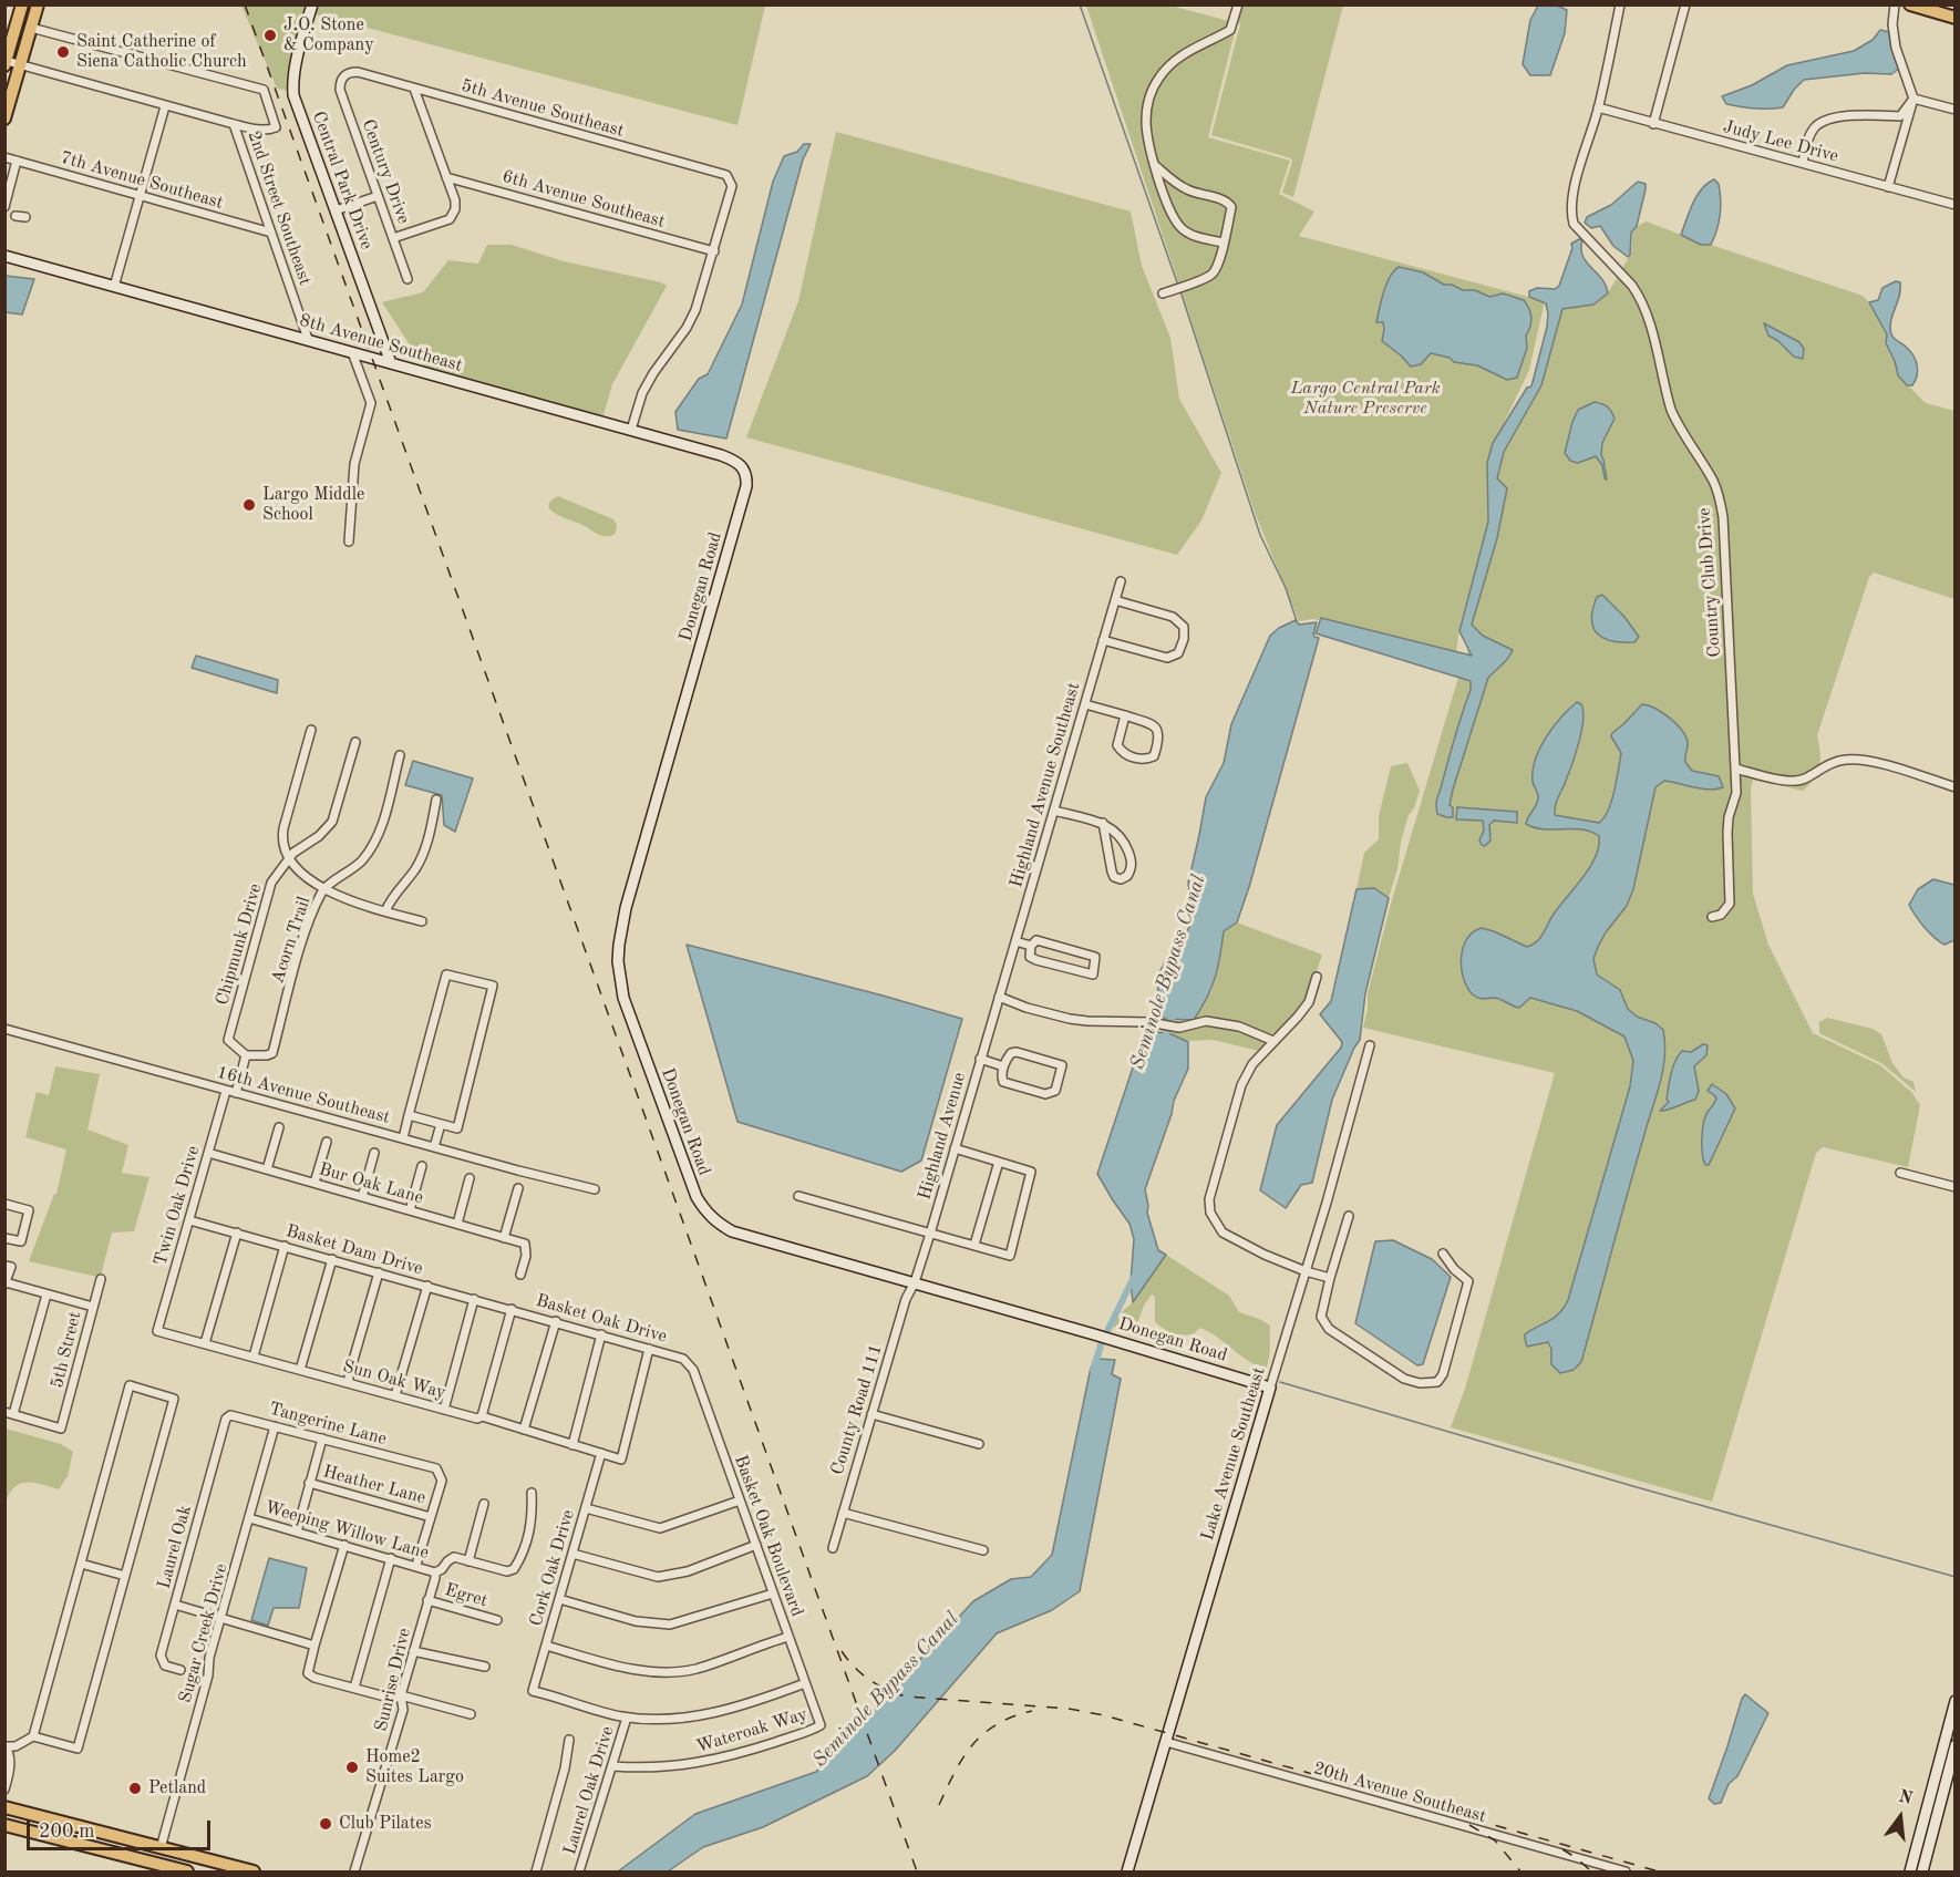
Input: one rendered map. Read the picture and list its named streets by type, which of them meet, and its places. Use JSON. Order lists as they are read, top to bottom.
{
  "streets": {
    "street": [
      "5th Avenue Southeast",
      "Judy Lee Drive",
      "Century Drive",
      "7th Avenue Southeast",
      "Central Park Drive",
      "6th Avenue Southeast",
      "2nd Street Southeast",
      "8th Avenue Southeast",
      "Country Club Drive",
      "Donegan Road",
      "Highland Avenue Southeast",
      "Acorn Trail",
      "Chipmunk Drive",
      "16th Avenue Southeast",
      "Highland Avenue",
      "Bur Oak Lane",
      "Twin Oak Drive",
      "Basket Dam Drive",
      "Basket Oak Drive",
      "5th Street",
      "Sun Oak Way",
      "County Road 111",
      "Tangerine Lane",
      "Lake Avenue Southeast",
      "Heather Lane",
      "Weeping Willow Lane",
      "Basket Oak Boulevard",
      "Laurel Oak",
      "Cork Oak Drive",
      "Egret",
      "Sugar Creek Drive",
      "Sunrise Drive",
      "Wateroak Way",
      "Laurel Oak Drive",
      "20th Avenue Southeast"
    ]
  },
  "crossings": [
    ["5th Avenue Southeast", "Century Drive"],
    ["5th Avenue Southeast", "6th Avenue Southeast"],
    ["Judy Lee Drive", "Country Club Drive"],
    ["7th Avenue Southeast", "2nd Street Southeast"],
    ["Central Park Drive", "8th Avenue Southeast"],
    ["2nd Street Southeast", "8th Avenue Southeast"],
    ["8th Avenue Southeast", "Donegan Road"],
    ["Donegan Road", "Highland Avenue"],
    ["Donegan Road", "County Road 111"],
    ["Donegan Road", "Lake Avenue Southeast"],
    ["Highland Avenue Southeast", "Highland Avenue"],
    ["Acorn Trail", "Chipmunk Drive"],
    ["16th Avenue Southeast", "Twin Oak Drive"],
    ["Highland Avenue", "County Road 111"],
    ["Bur Oak Lane", "Twin Oak Drive"],
    ["Twin Oak Drive", "Basket Dam Drive"],
    ["Twin Oak Drive", "Sun Oak Way"],
    ["Basket Dam Drive", "Basket Oak Drive"],
    ["Basket Oak Drive", "Sun Oak Way"],
    ["Basket Oak Drive", "Basket Oak Boulevard"],
    ["Sun Oak Way", "Cork Oak Drive"],
    ["Tangerine Lane", "Heather Lane"],
    ["Tangerine Lane", "Laurel Oak"],
    ["Tangerine Lane", "Sugar Creek Drive"],
    ["Lake Avenue Southeast", "20th Avenue Southeast"],
    ["Weeping Willow Lane", "Sugar Creek Drive"],
    ["Weeping Willow Lane", "Sunrise Drive"],
    ["Basket Oak Boulevard", "Wateroak Way"],
    ["Cork Oak Drive", "Laurel Oak Drive"],
    ["Egret", "Sunrise Drive"],
    ["Wateroak Way", "Laurel Oak Drive"]
  ],
  "water": ["Seminole Bypass Canal"],
  "parks": ["Largo Central Park Nature Preserve"],
  "places": [
    "J.O. Stone & Company",
    "Saint Catherine of Siena Catholic Church",
    "Largo Middle School",
    "Home2 Suites Largo",
    "Petland",
    "Club Pilates"
  ],
  "scale_bar": "200 m",
  "north": "top"
}
